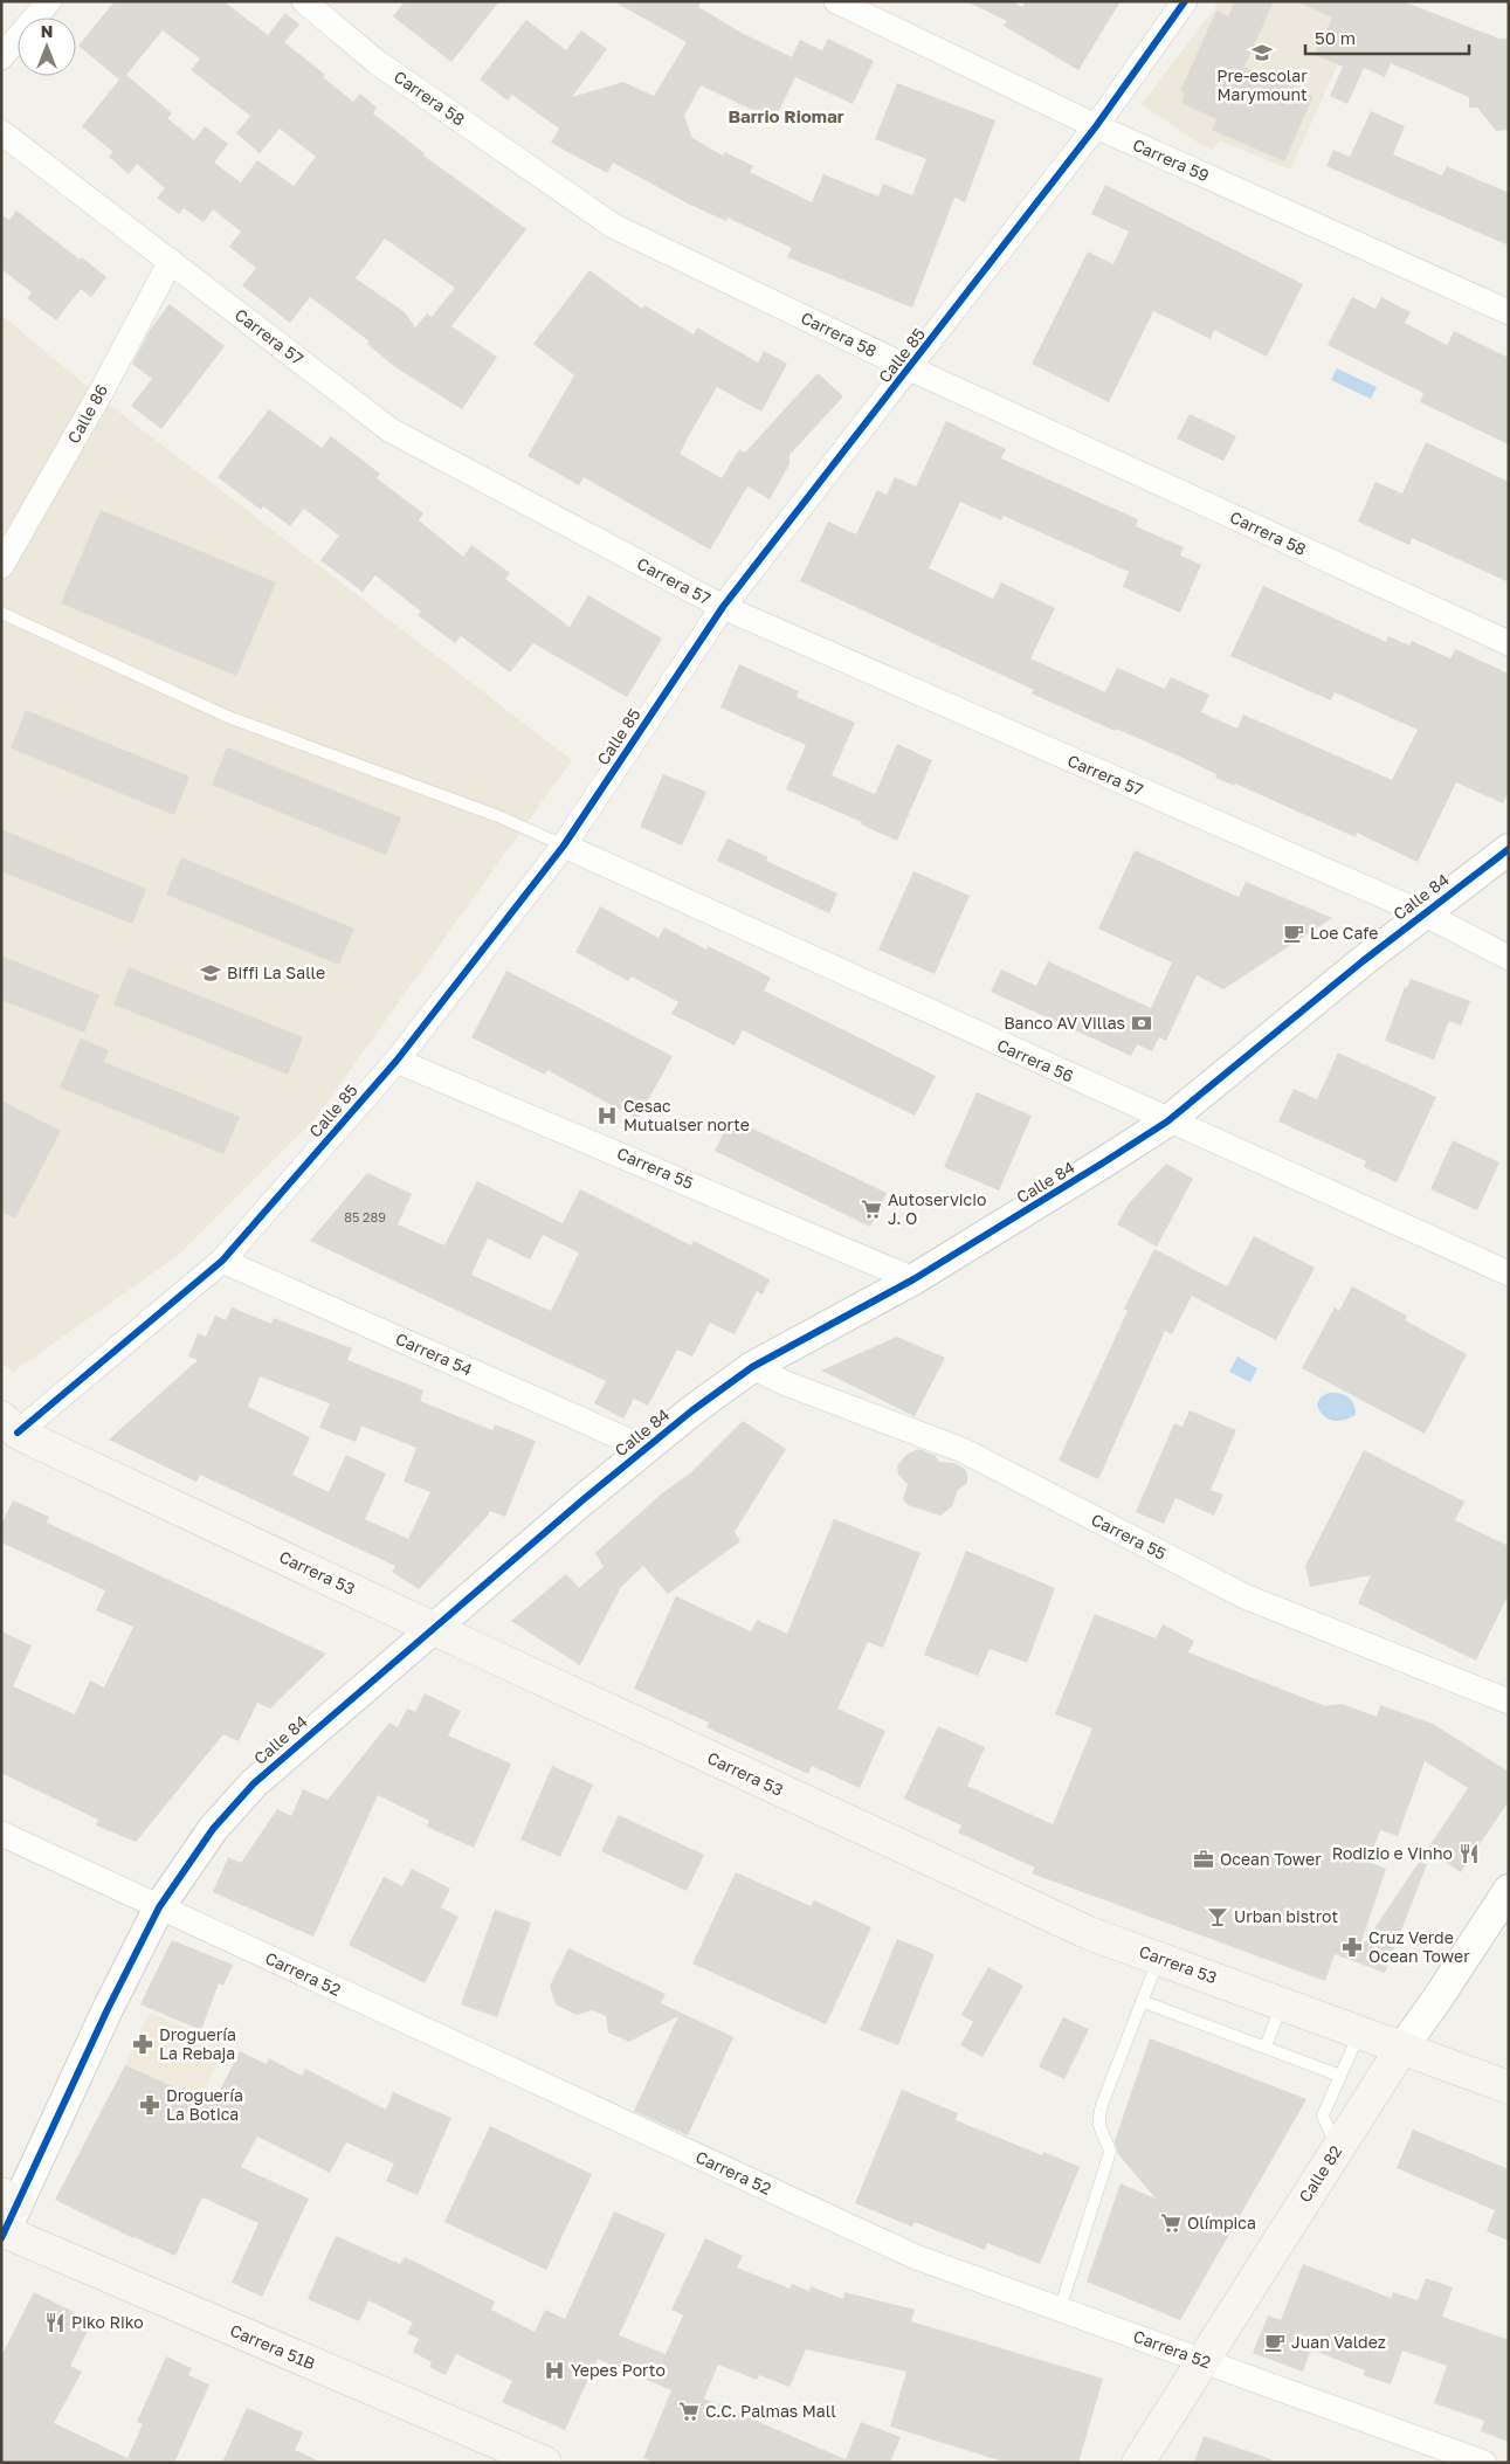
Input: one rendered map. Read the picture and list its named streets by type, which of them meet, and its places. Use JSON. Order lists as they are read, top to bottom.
{
  "streets": {
    "main road": ["Carrera 53", "Calle 82", "Carrera 51B"],
    "street": [
      "Carrera 58",
      "Carrera 59",
      "Carrera 57",
      "Calle 85",
      "Calle 86",
      "Calle 84",
      "Carrera 56",
      "Carrera 55",
      "Carrera 54",
      "Carrera 52"
    ]
  },
  "crossings": [
    ["Carrera 58", "Calle 85"],
    ["Carrera 59", "Calle 85"],
    ["Carrera 57", "Calle 85"],
    ["Carrera 57", "Calle 86"],
    ["Carrera 57", "Calle 84"],
    ["Calle 85", "Carrera 56"],
    ["Calle 85", "Carrera 55"],
    ["Calle 85", "Carrera 54"],
    ["Calle 85", "Carrera 53"],
    ["Calle 84", "Carrera 56"],
    ["Calle 84", "Carrera 55"],
    ["Calle 84", "Carrera 54"],
    ["Calle 84", "Carrera 53"],
    ["Calle 84", "Carrera 52"],
    ["Calle 84", "Carrera 51B"],
    ["Carrera 53", "Calle 82"],
    ["Carrera 52", "Calle 82"]
  ],
  "districts": ["Barrio Riomar"],
  "places": {
    "school or university": ["Pre-escolar Marymount", "Biffi La Salle"],
    "cafe": ["Loe Cafe", "Juan Valdez"],
    "bank": ["Banco AV Villas"],
    "hospital": ["Cesac Mutualser norte", "Yepes Porto"],
    "supermarket": ["Autoservicio J. O", "Olímpica", "C.C. Palmas Mall"],
    "restaurant": ["Rodizio e Vinho", "Piko Riko"],
    "office": ["Ocean Tower"],
    "bar": ["Urban bistrot"],
    "pharmacy": ["Cruz Verde Ocean Tower", "Droguería La Rebaja", "Droguería La Botica"]
  },
  "house_numbers": ["85 289"],
  "scale_bar": "50 m",
  "north": "top"
}
